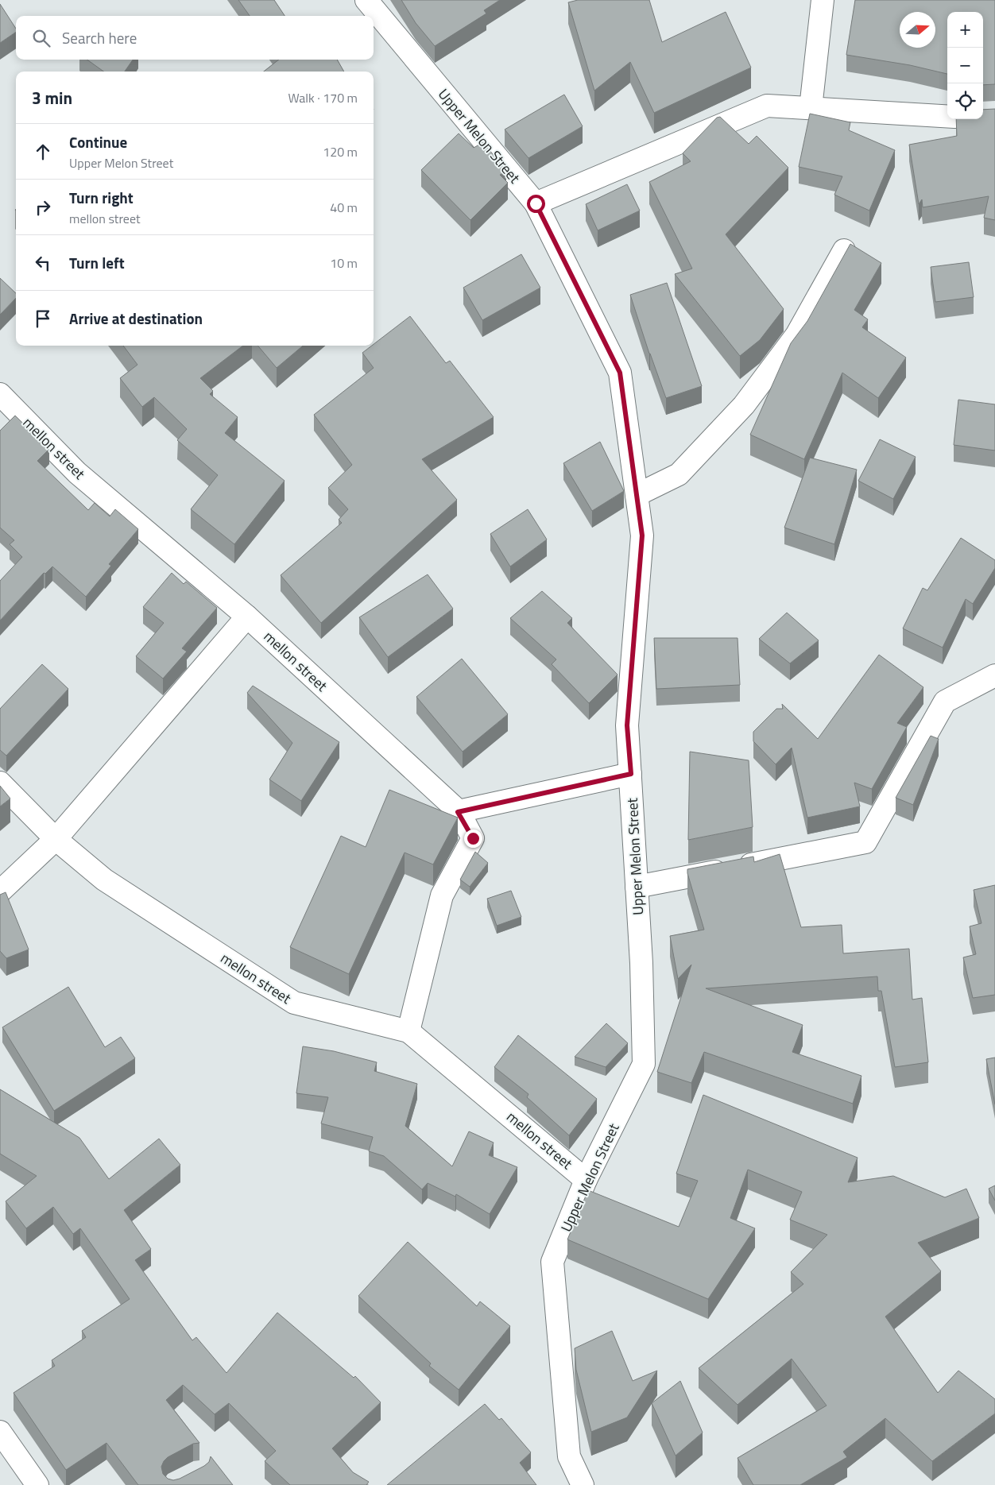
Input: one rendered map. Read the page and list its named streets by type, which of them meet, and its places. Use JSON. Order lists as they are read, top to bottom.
{
  "streets": {
    "street": ["Upper Melon Street", "mellon street"]
  },
  "crossings": [
    ["Upper Melon Street", "mellon street"]
  ],
  "north": "right",
  "page": {
    "map_buttons": ["+", "−"],
    "search": "Search here",
    "heading": ["3 min", "Walk · 170 m"],
    "list": [
      ["Continue", "Upper Melon Street", "120 m"],
      ["Turn right", "mellon street", "40 m"],
      ["Turn left", "10 m"],
      "Arrive at destination"
    ]
  }
}
